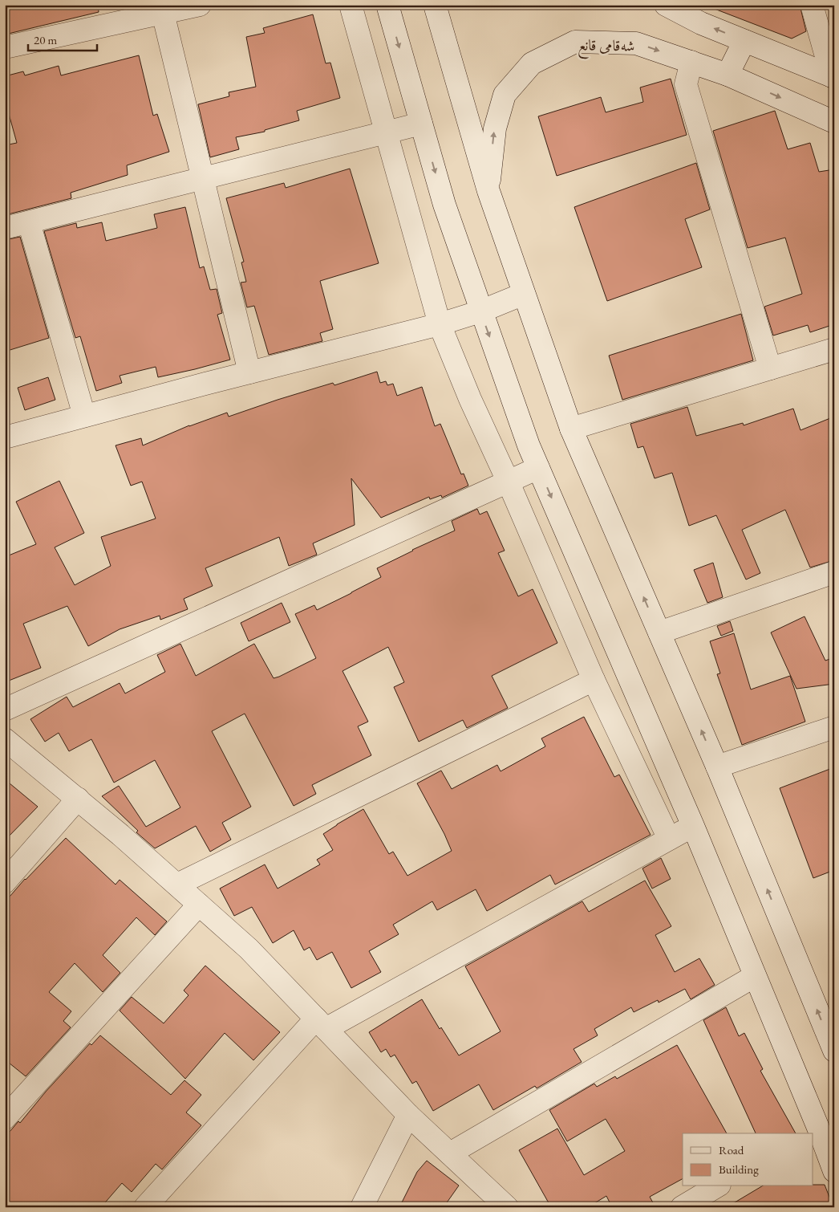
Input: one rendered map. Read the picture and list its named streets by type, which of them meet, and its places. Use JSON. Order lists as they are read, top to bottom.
{
  "streets": {
    "street": ["شەقامی قانع"]
  },
  "legend": ["Road", "Building"],
  "scale_bar": "20 m"
}
